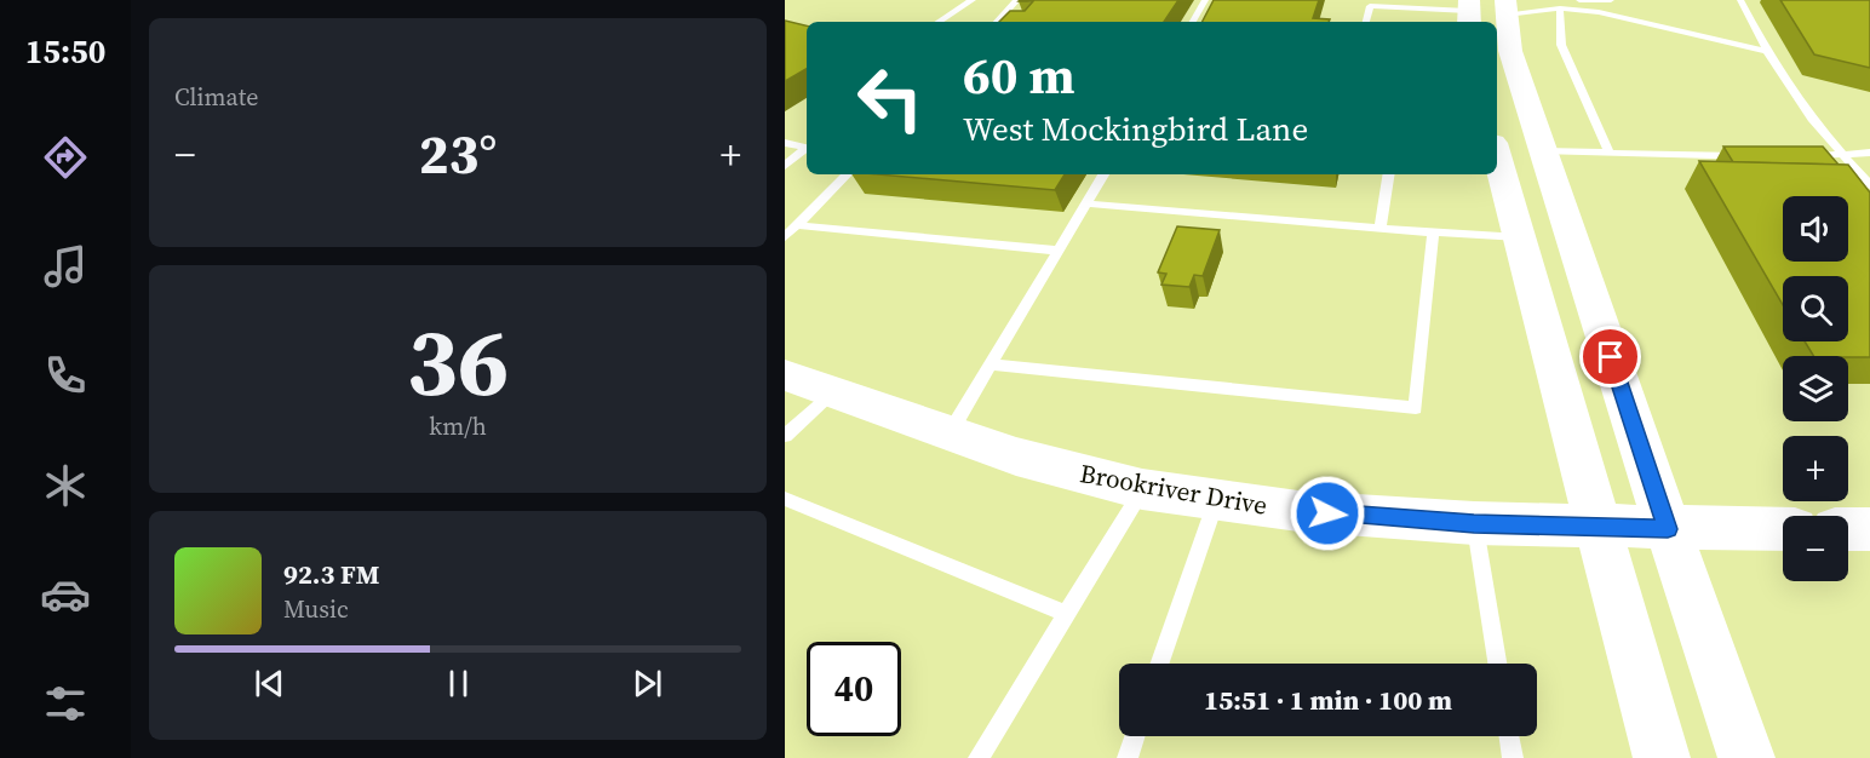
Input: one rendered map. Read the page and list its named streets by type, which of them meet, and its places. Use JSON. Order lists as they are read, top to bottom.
{
  "streets": {
    "main road": ["Brookriver Drive"]
  },
  "page": {
    "tabs": "15:50",
    "tile": [
      "Climate",
      ["36", "km/h"]
    ],
    "turn": ["60 m", "West Mockingbird Lane"],
    "heat": ["−", "23°", "+"],
    "map_buttons": ["+", "−"],
    "song": ["92.3 FM", "Music"],
    "limit": "40",
    "trip": "15:51 · 1 min · 100 m"
  }
}
